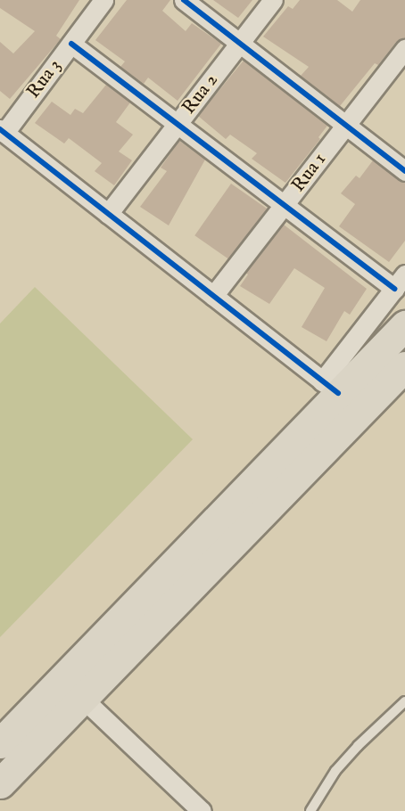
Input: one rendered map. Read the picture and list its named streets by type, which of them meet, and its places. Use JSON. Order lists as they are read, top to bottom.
{
  "streets": {
    "street": ["Rua 3", "Rua 2", "Rua 1"]
  }
}
